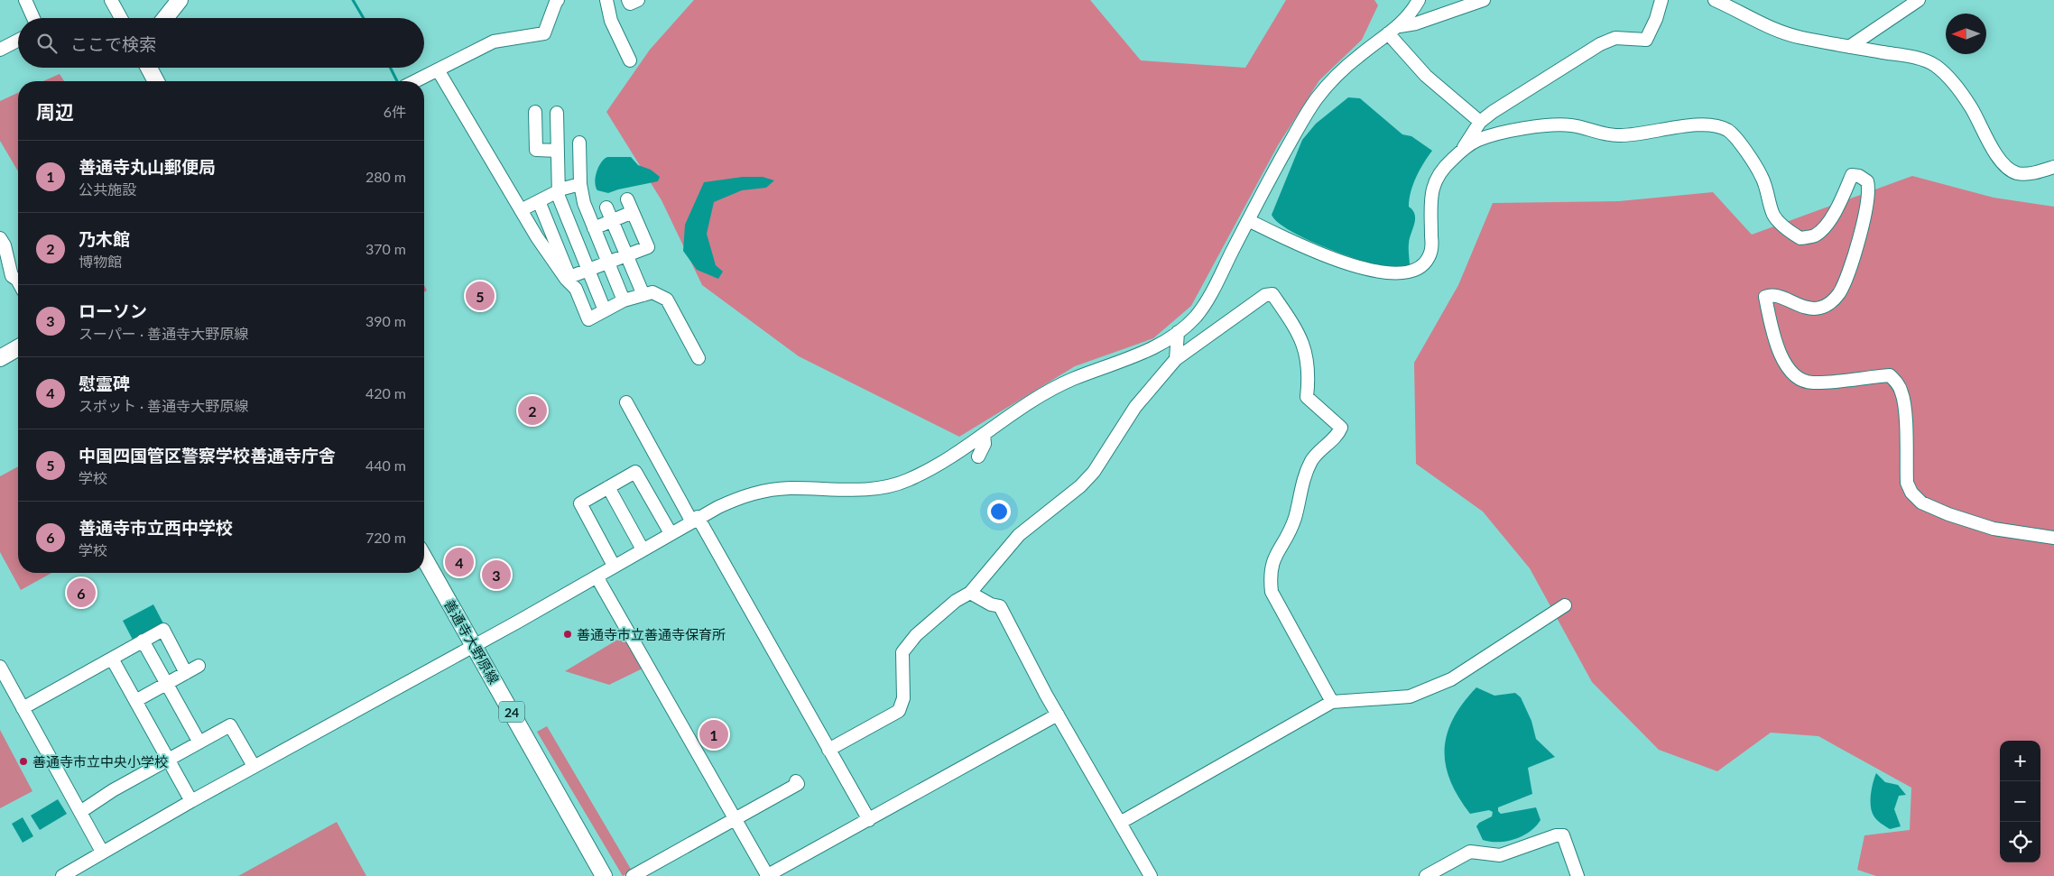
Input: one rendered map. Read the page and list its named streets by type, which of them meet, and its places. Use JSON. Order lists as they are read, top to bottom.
{
  "streets": {
    "main road": ["善通寺大野原線", "24"]
  },
  "places": ["善通寺市立善通寺保育所", "善通寺市立中央小学校"],
  "north": "left",
  "page": {
    "search": "ここで検索",
    "heading": ["周辺", "6件"],
    "list": [
      {
        "mark": "1",
        "name": "善通寺丸山郵便局",
        "note": "公共施設",
        "value": "280 m"
      },
      {
        "mark": "2",
        "name": "乃木館",
        "note": "博物館",
        "value": "370 m"
      },
      {
        "mark": "3",
        "name": "ローソン",
        "note": "スーパー · 善通寺大野原線",
        "value": "390 m"
      },
      {
        "mark": "4",
        "name": "慰霊碑",
        "note": "スポット · 善通寺大野原線",
        "value": "420 m"
      },
      {
        "mark": "5",
        "name": "中国四国管区警察学校善通寺庁舎",
        "note": "学校",
        "value": "440 m"
      },
      {
        "mark": "6",
        "name": "善通寺市立西中学校",
        "note": "学校",
        "value": "720 m"
      }
    ],
    "pins": [
      "5",
      "2",
      "4",
      "3",
      "6",
      "1"
    ],
    "map_buttons": ["+", "−"]
  }
}
